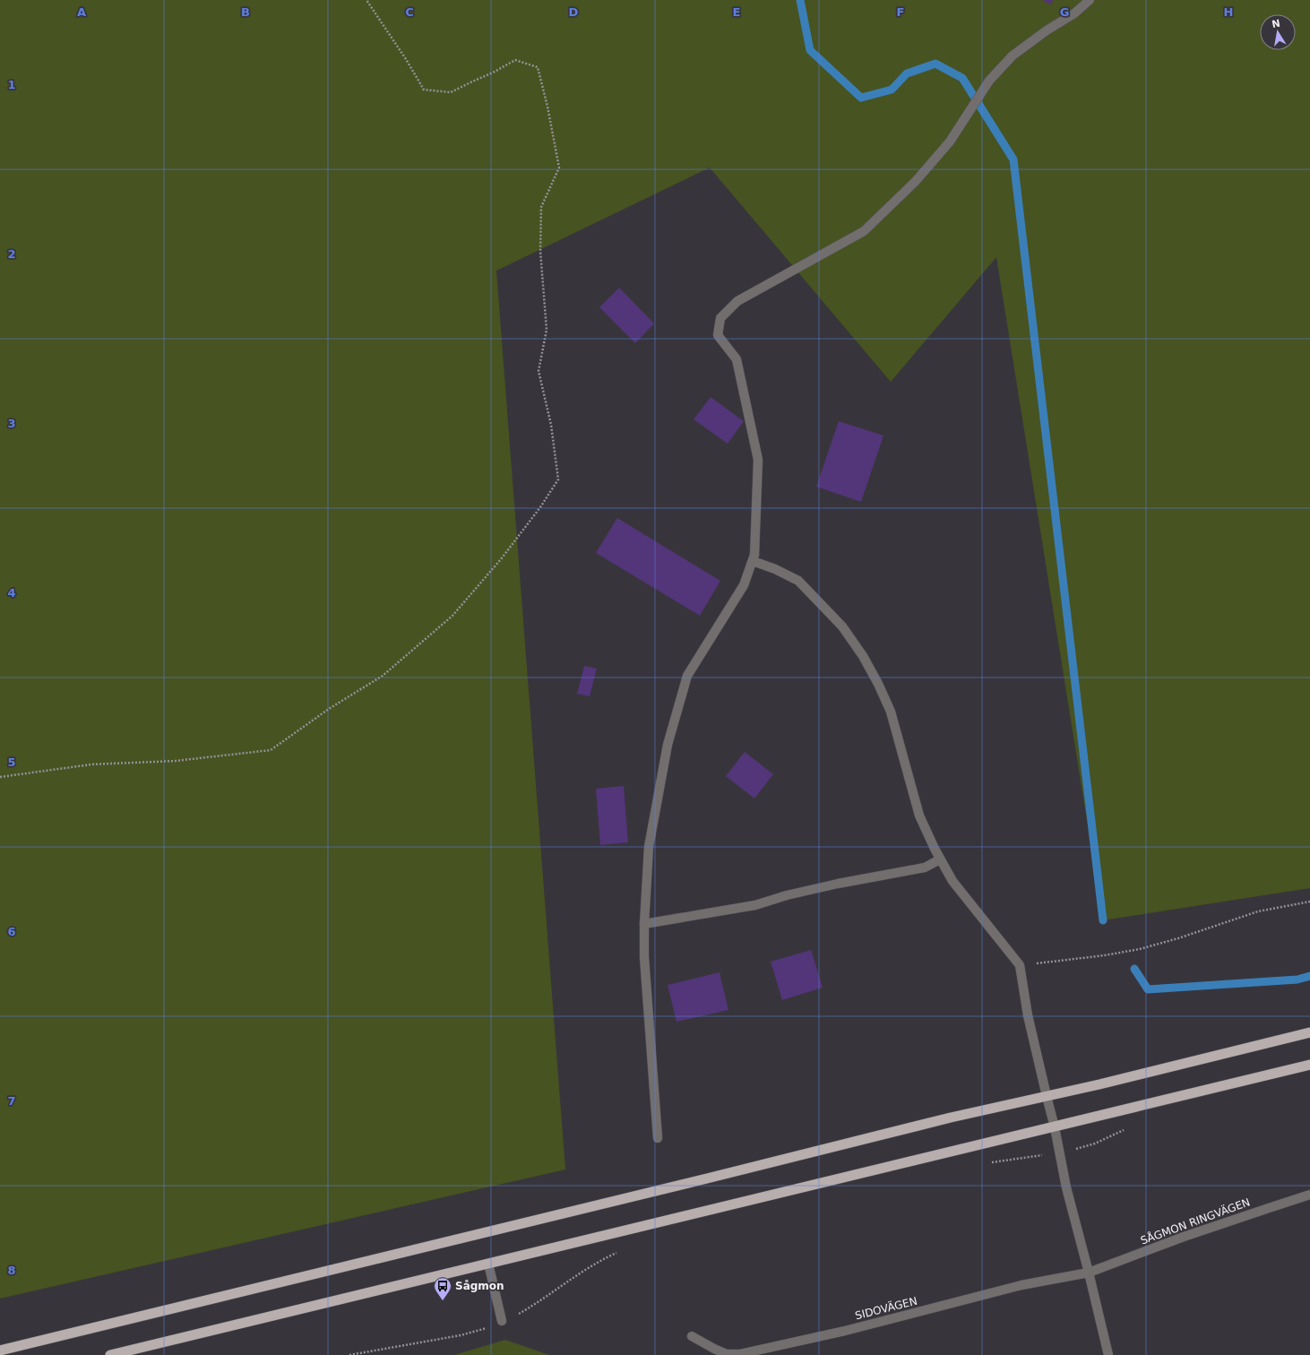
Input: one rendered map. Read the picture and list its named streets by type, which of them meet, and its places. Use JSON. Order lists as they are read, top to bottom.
{
  "streets": {
    "street": ["SÅGMON RINGVÄGEN", "SIDOVÄGEN"]
  },
  "crossings": [
    ["SÅGMON RINGVÄGEN", "SIDOVÄGEN"]
  ],
  "places": {
    "bus stop": ["Sågmon"]
  },
  "north": "top",
  "grid": {
    "columns": [
      "A",
      "B",
      "C",
      "D",
      "E",
      "F",
      "G",
      "H"
    ],
    "rows": [
      "1",
      "2",
      "3",
      "4",
      "5",
      "6",
      "7",
      "8"
    ]
  }
}
